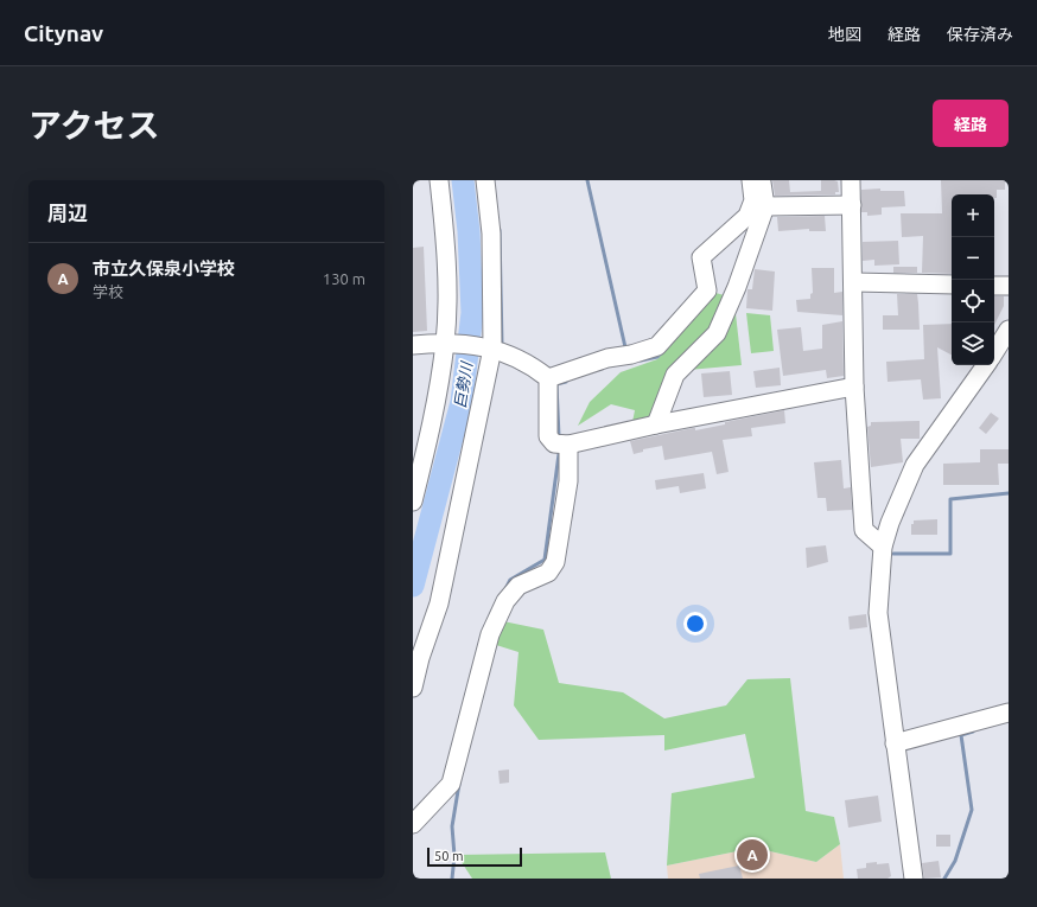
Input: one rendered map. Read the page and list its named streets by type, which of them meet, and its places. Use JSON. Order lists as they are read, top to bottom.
{
  "water": ["巨勢川"],
  "scale_bar": "50 m",
  "page": {
    "header": "Citynav",
    "nav": ["地図", "経路", "保存済み"],
    "title": "アクセス",
    "buttons": "経路",
    "heading": "周辺",
    "map_buttons": ["+", "−"],
    "list": [
      {
        "mark": "A",
        "name": "市立久保泉小学校",
        "note": "学校",
        "value": "130 m"
      }
    ],
    "pins": "A",
    "scale": "50 m"
  }
}
